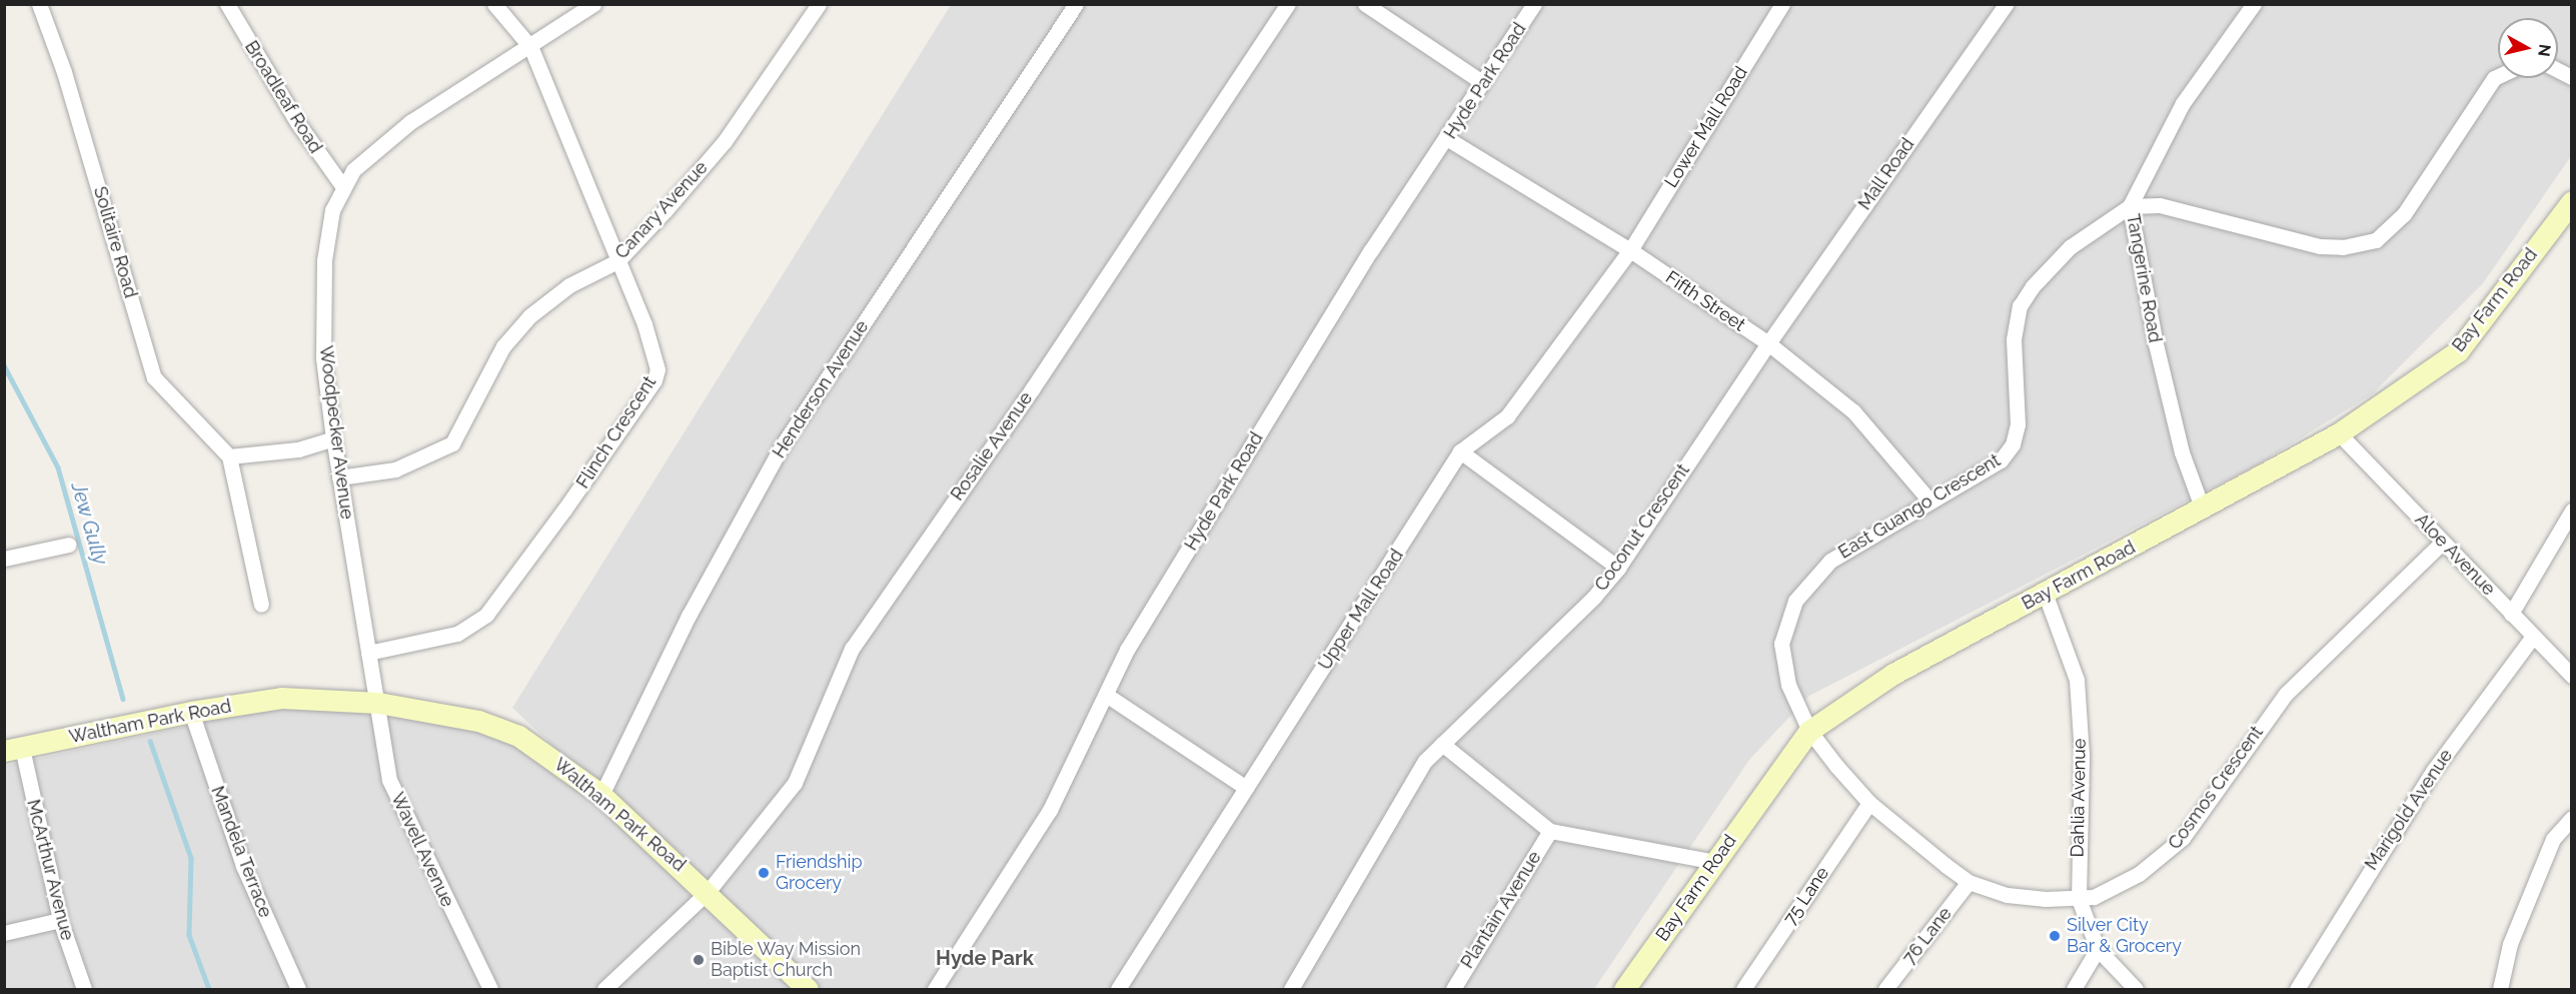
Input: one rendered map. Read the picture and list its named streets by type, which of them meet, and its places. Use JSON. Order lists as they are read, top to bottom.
{
  "streets": {
    "street": [
      "Hyde Park Road",
      "Broadleaf Road",
      "Lower Mall Road",
      "Mall Road",
      "Canary Avenue",
      "Solitaire Road",
      "Tangerine Road",
      "Bay Farm Road",
      "Fifth Street",
      "Henderson Avenue",
      "Woodpecker Avenue",
      "Flinch Crescent",
      "Rosalie Avenue",
      "East Guango Crescent",
      "Coconut Crescent",
      "Aloe Avenue",
      "Upper Mall Road",
      "Waltham Park Road",
      "Cosmos Crescent",
      "Dahlia Avenue",
      "Marigold Avenue",
      "Wavell Avenue",
      "Mandela Terrace",
      "McArthur Avenue",
      "75 Lane",
      "Plantain Avenue",
      "76 Lane"
    ]
  },
  "crossings": [
    ["Hyde Park Road", "Fifth Street"],
    ["Broadleaf Road", "Woodpecker Avenue"],
    ["Lower Mall Road", "Fifth Street"],
    ["Lower Mall Road", "Upper Mall Road"],
    ["Mall Road", "Fifth Street"],
    ["Mall Road", "Coconut Crescent"],
    ["Canary Avenue", "Woodpecker Avenue"],
    ["Canary Avenue", "Flinch Crescent"],
    ["Tangerine Road", "Bay Farm Road"],
    ["Tangerine Road", "East Guango Crescent"],
    ["Bay Farm Road", "East Guango Crescent"],
    ["Bay Farm Road", "Aloe Avenue"],
    ["Bay Farm Road", "Cosmos Crescent"],
    ["Bay Farm Road", "Dahlia Avenue"],
    ["Fifth Street", "East Guango Crescent"],
    ["Fifth Street", "Coconut Crescent"],
    ["Fifth Street", "Upper Mall Road"],
    ["Henderson Avenue", "Waltham Park Road"],
    ["Woodpecker Avenue", "Flinch Crescent"],
    ["Woodpecker Avenue", "Waltham Park Road"],
    ["Woodpecker Avenue", "Wavell Avenue"],
    ["Rosalie Avenue", "Waltham Park Road"],
    ["East Guango Crescent", "Cosmos Crescent"],
    ["Aloe Avenue", "Cosmos Crescent"],
    ["Aloe Avenue", "Marigold Avenue"],
    ["Waltham Park Road", "Wavell Avenue"],
    ["Waltham Park Road", "Mandela Terrace"],
    ["Waltham Park Road", "McArthur Avenue"],
    ["Cosmos Crescent", "Dahlia Avenue"],
    ["Cosmos Crescent", "75 Lane"],
    ["Cosmos Crescent", "76 Lane"]
  ],
  "districts": ["Hyde Park"],
  "water": ["Jew Gully"],
  "places": ["Friendship Grocery", "Silver City Bar & Grocery", "Bible Way Mission Baptist Church"],
  "north": "right"
}
